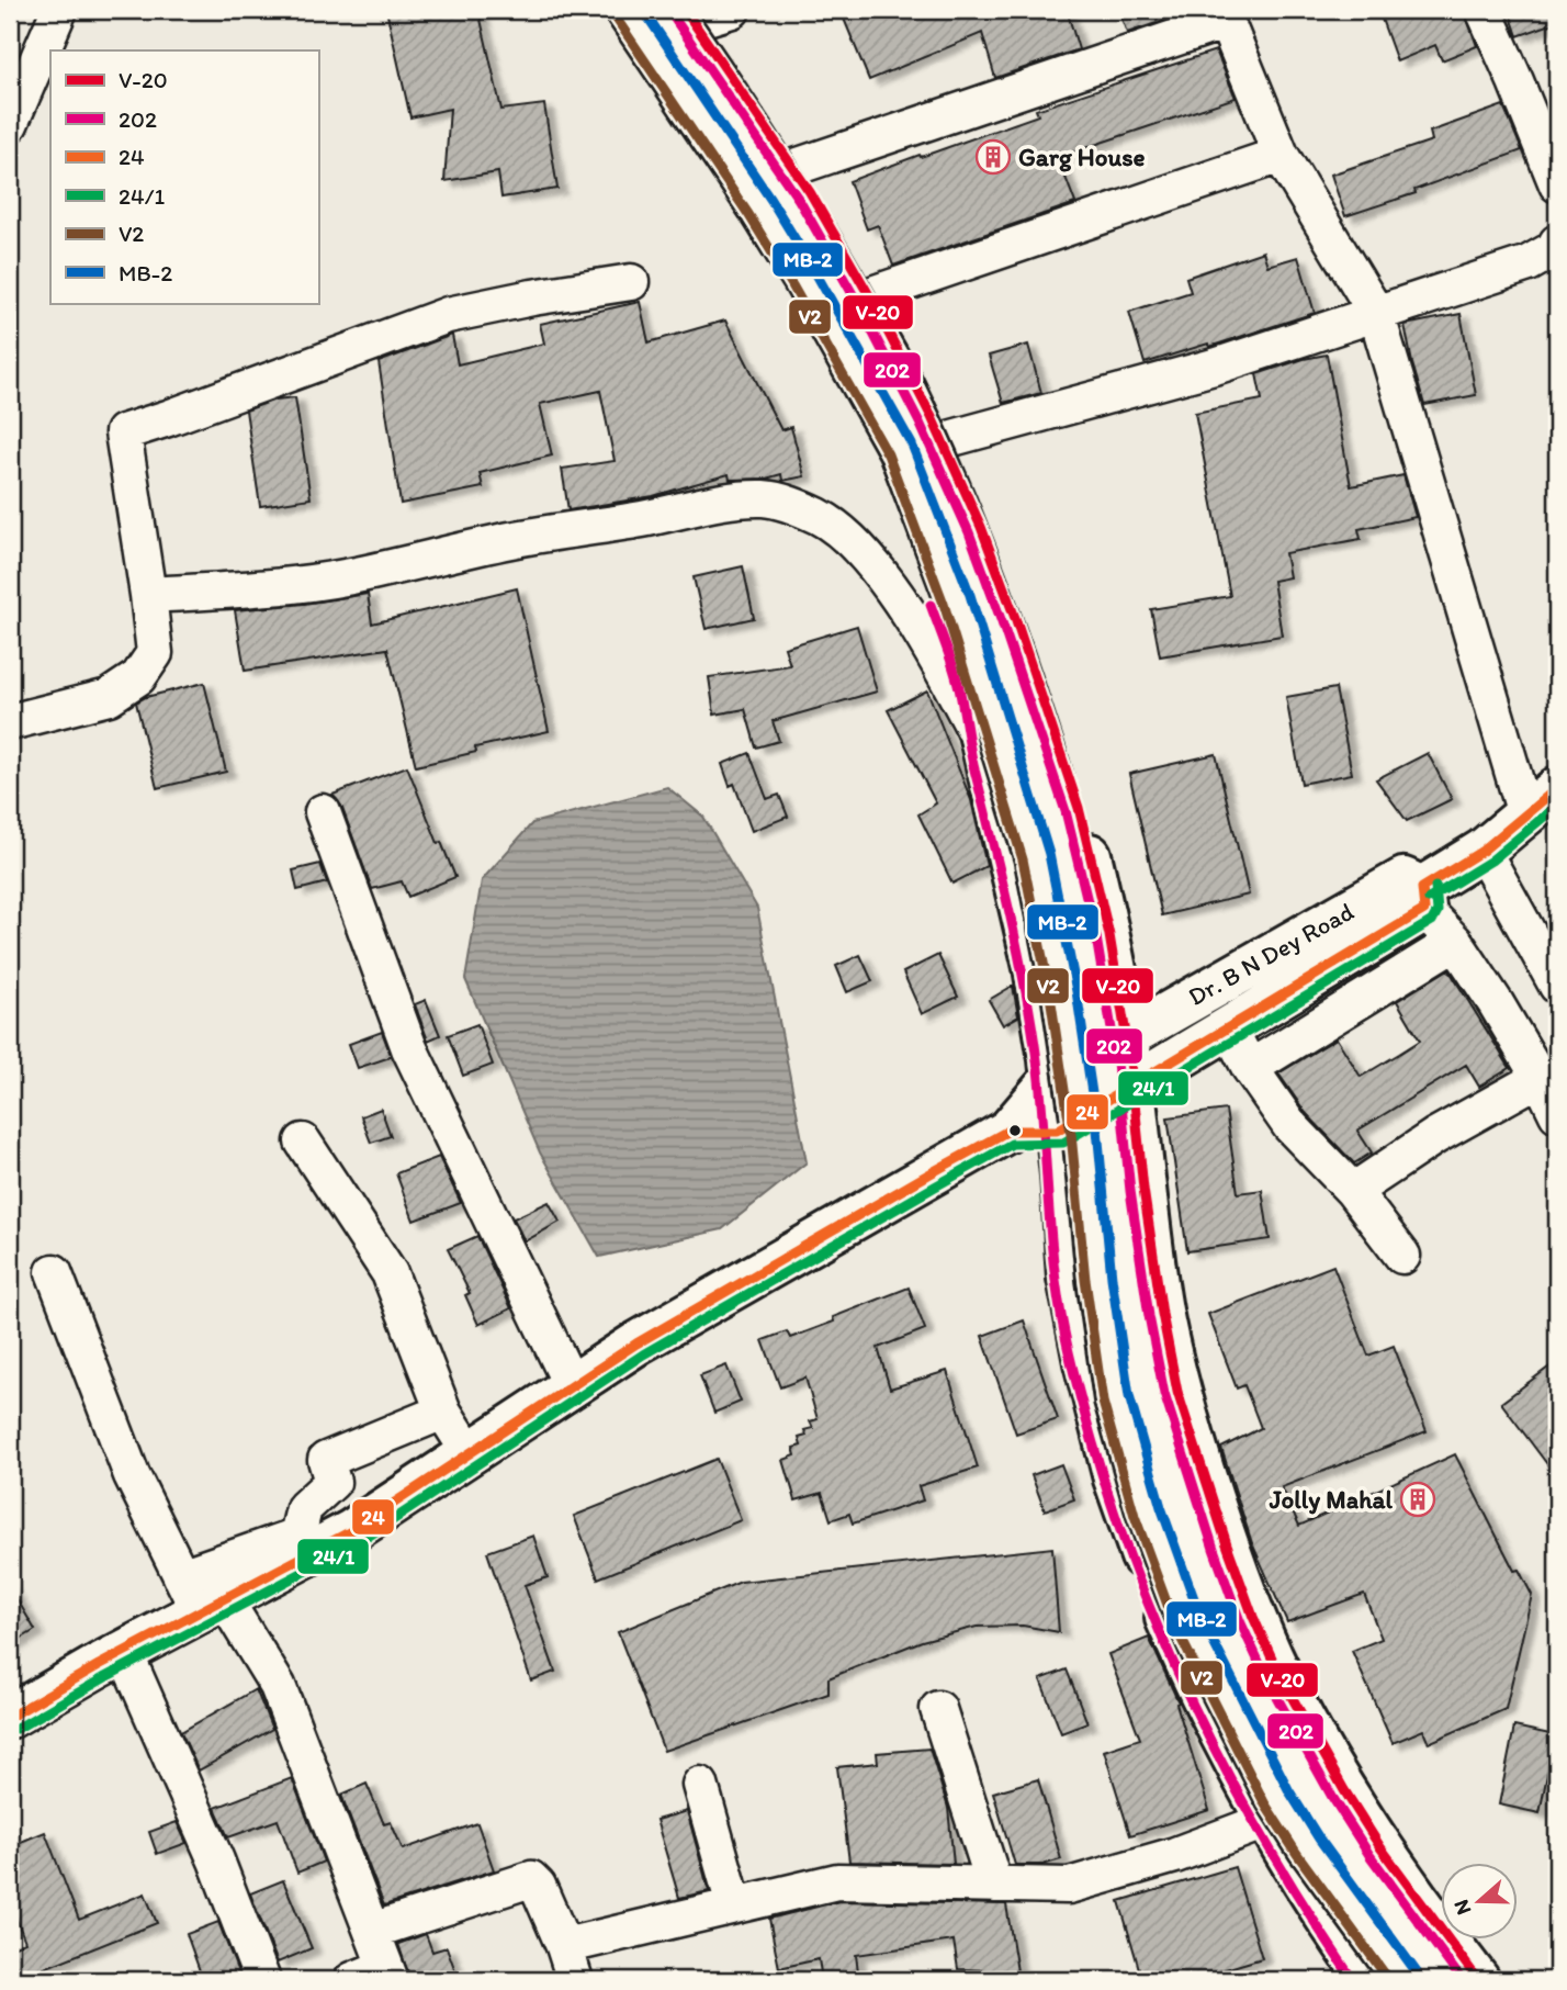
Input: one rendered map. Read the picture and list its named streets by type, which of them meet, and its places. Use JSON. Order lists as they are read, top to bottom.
{
  "streets": {
    "main road": ["Dr. B N Dey Road"]
  },
  "places": {
    "building": ["Garg House", "Jolly Mahal"]
  },
  "lines": [
    "transit line V-20",
    "transit line MB-2",
    "transit line 202",
    "transit line V2",
    "transit line 24",
    "transit line 24/1"
  ],
  "legend": [
    "V-20",
    "202",
    "24",
    "24/1",
    "V2",
    "MB-2"
  ],
  "north": "left"
}
